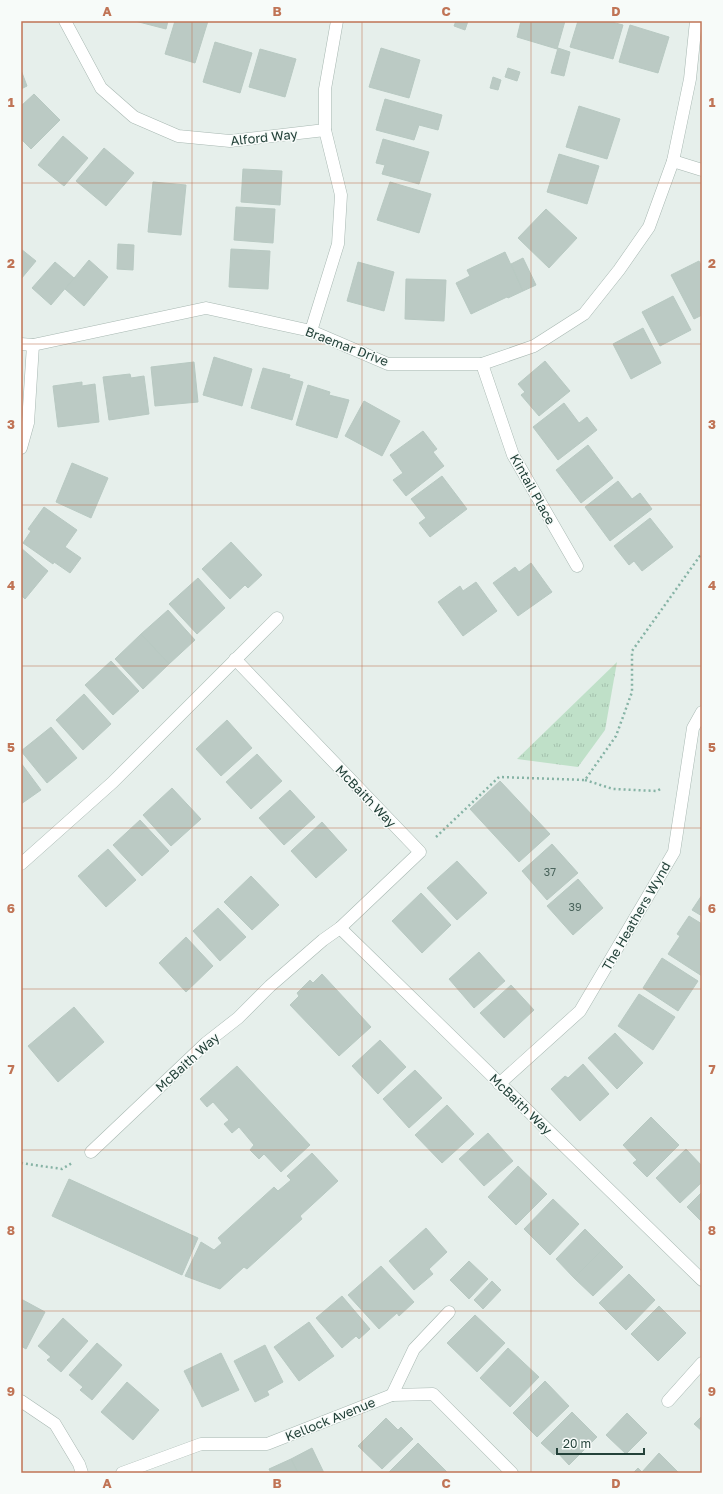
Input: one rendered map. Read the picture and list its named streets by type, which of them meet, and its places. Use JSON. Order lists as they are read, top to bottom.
{
  "streets": {
    "street": [
      "Alford Way",
      "Braemar Drive",
      "Kintail Place",
      "McBaith Way",
      "The Heathers Wynd",
      "Kellock Avenue"
    ]
  },
  "crossings": [
    ["Braemar Drive", "Kintail Place"],
    ["McBaith Way", "The Heathers Wynd"]
  ],
  "house_numbers": ["37", "39"],
  "scale_bar": "20 m",
  "grid": {
    "columns": [
      "A",
      "B",
      "C",
      "D"
    ],
    "rows": [
      "1",
      "2",
      "3",
      "4",
      "5",
      "6",
      "7",
      "8",
      "9"
    ]
  }
}
